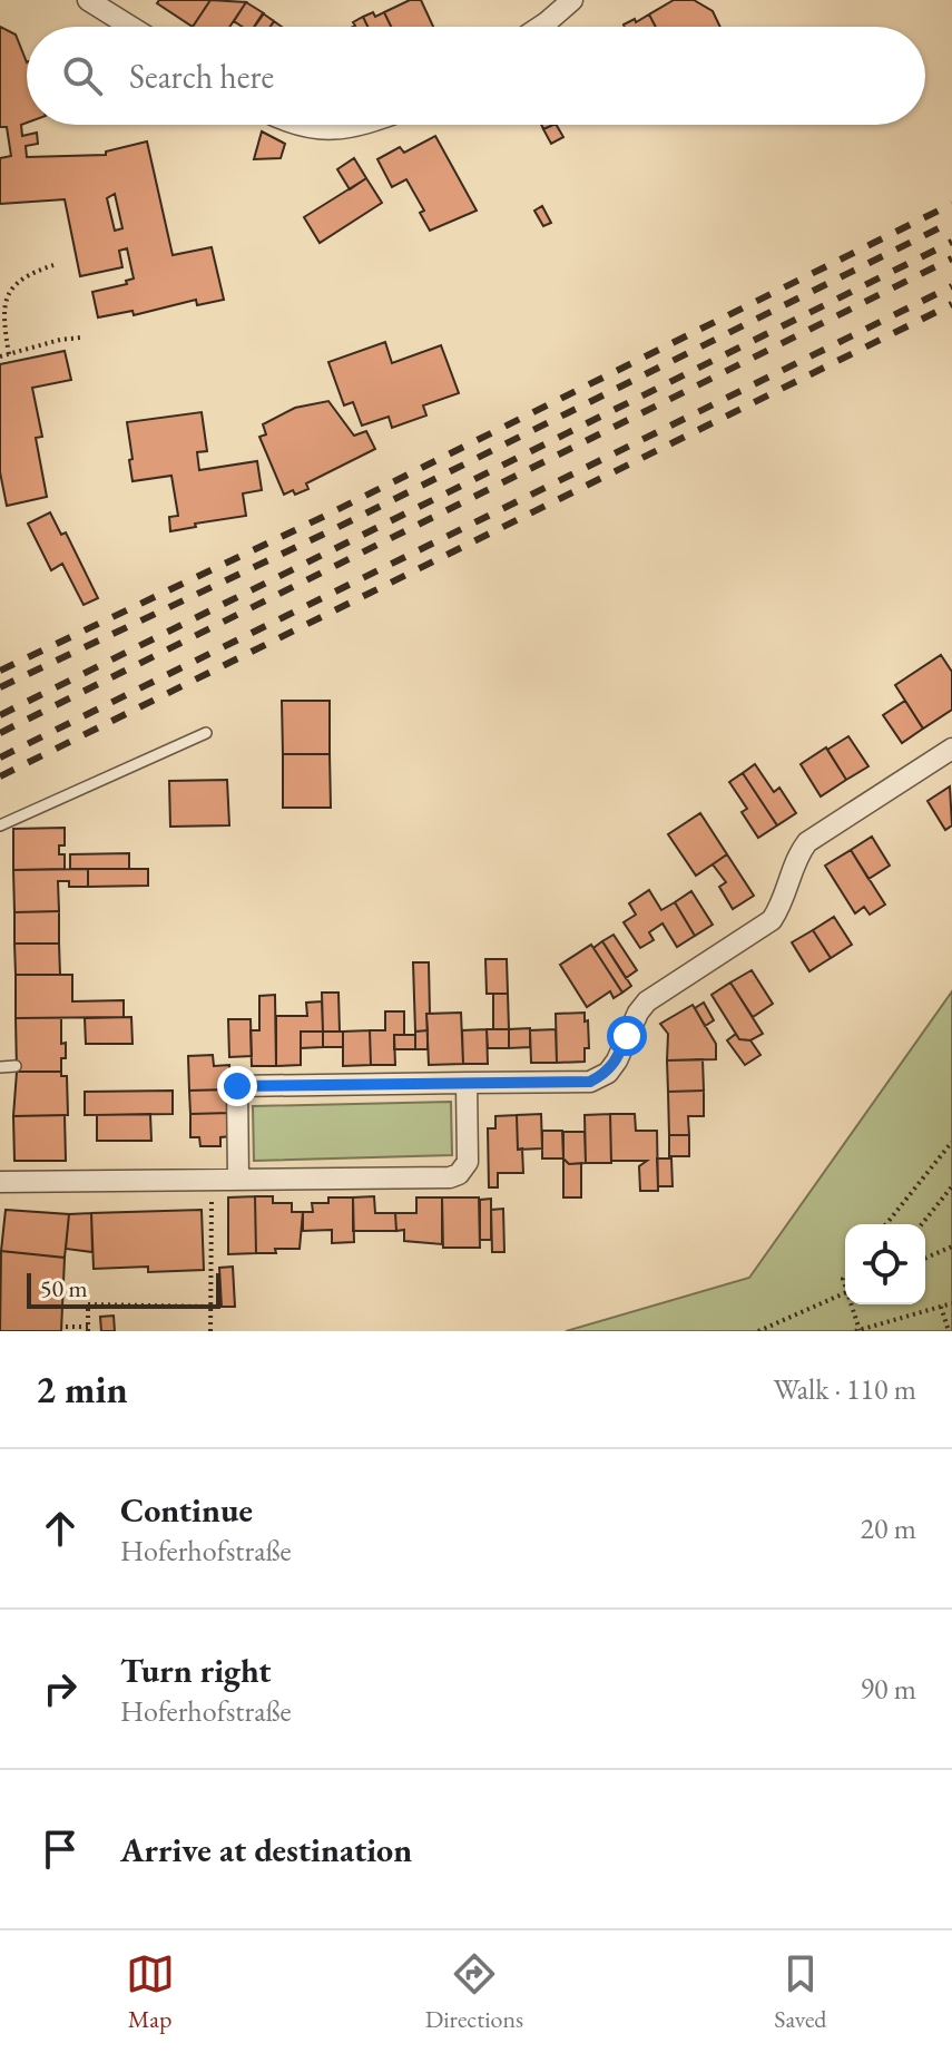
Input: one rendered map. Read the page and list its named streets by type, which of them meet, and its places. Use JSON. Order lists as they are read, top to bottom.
{
  "scale_bar": "50 m",
  "page": {
    "search": "Search here",
    "scale": "50 m",
    "heading": ["2 min", "Walk · 110 m"],
    "list": [
      ["Continue", "Hoferhofstraße", "20 m"],
      ["Turn right", "Hoferhofstraße", "90 m"],
      "Arrive at destination"
    ],
    "nav": ["Map", "Directions", "Saved"]
  }
}
